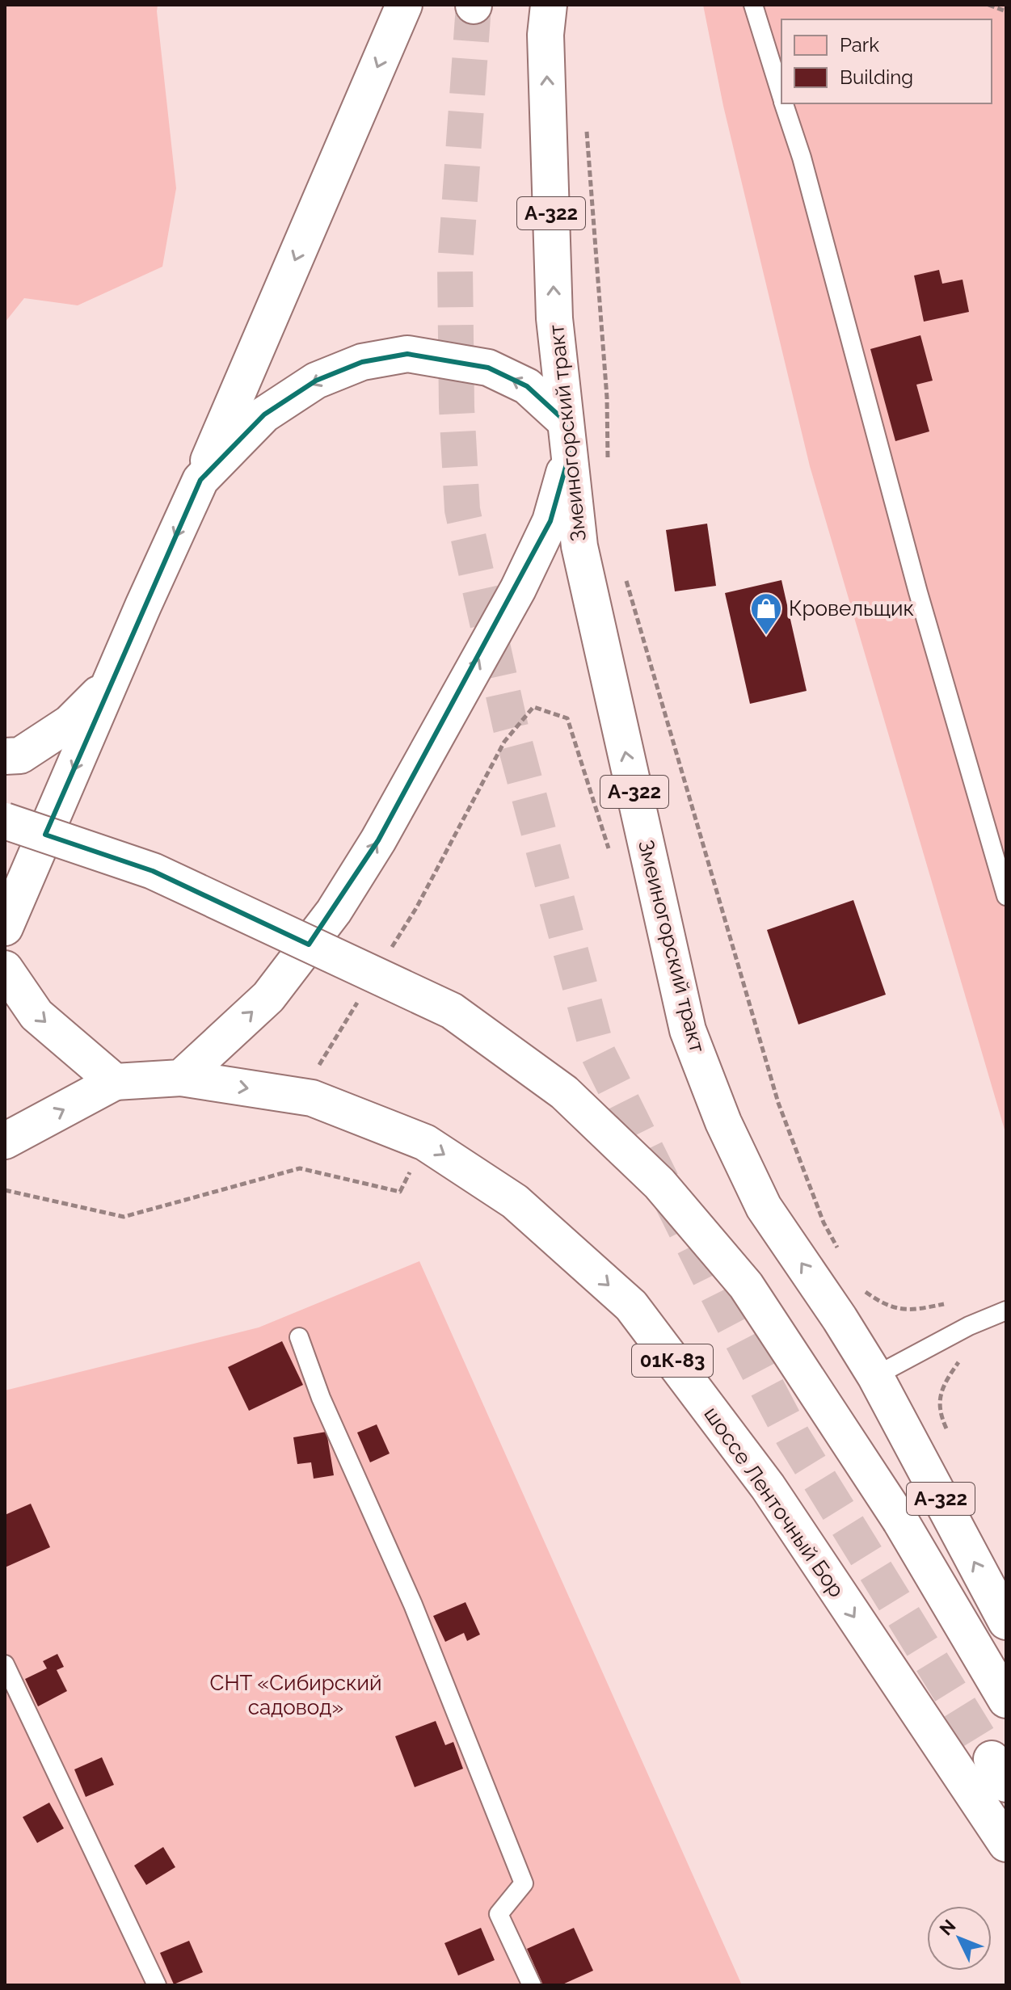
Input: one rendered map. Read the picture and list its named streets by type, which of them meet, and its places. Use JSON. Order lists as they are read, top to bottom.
{
  "streets": {
    "highway": [
      "А-322",
      "Змеиногорский тракт",
      "01К-83",
      "шоссе Ленточный Бор"
    ]
  },
  "one_way": ["Змеиногорский тракт"],
  "parks": ["СНТ «Сибирский садовод»"],
  "places": {
    "shop": ["Кровельщик"]
  },
  "legend": ["Park", "Building"],
  "north": "top left"
}
